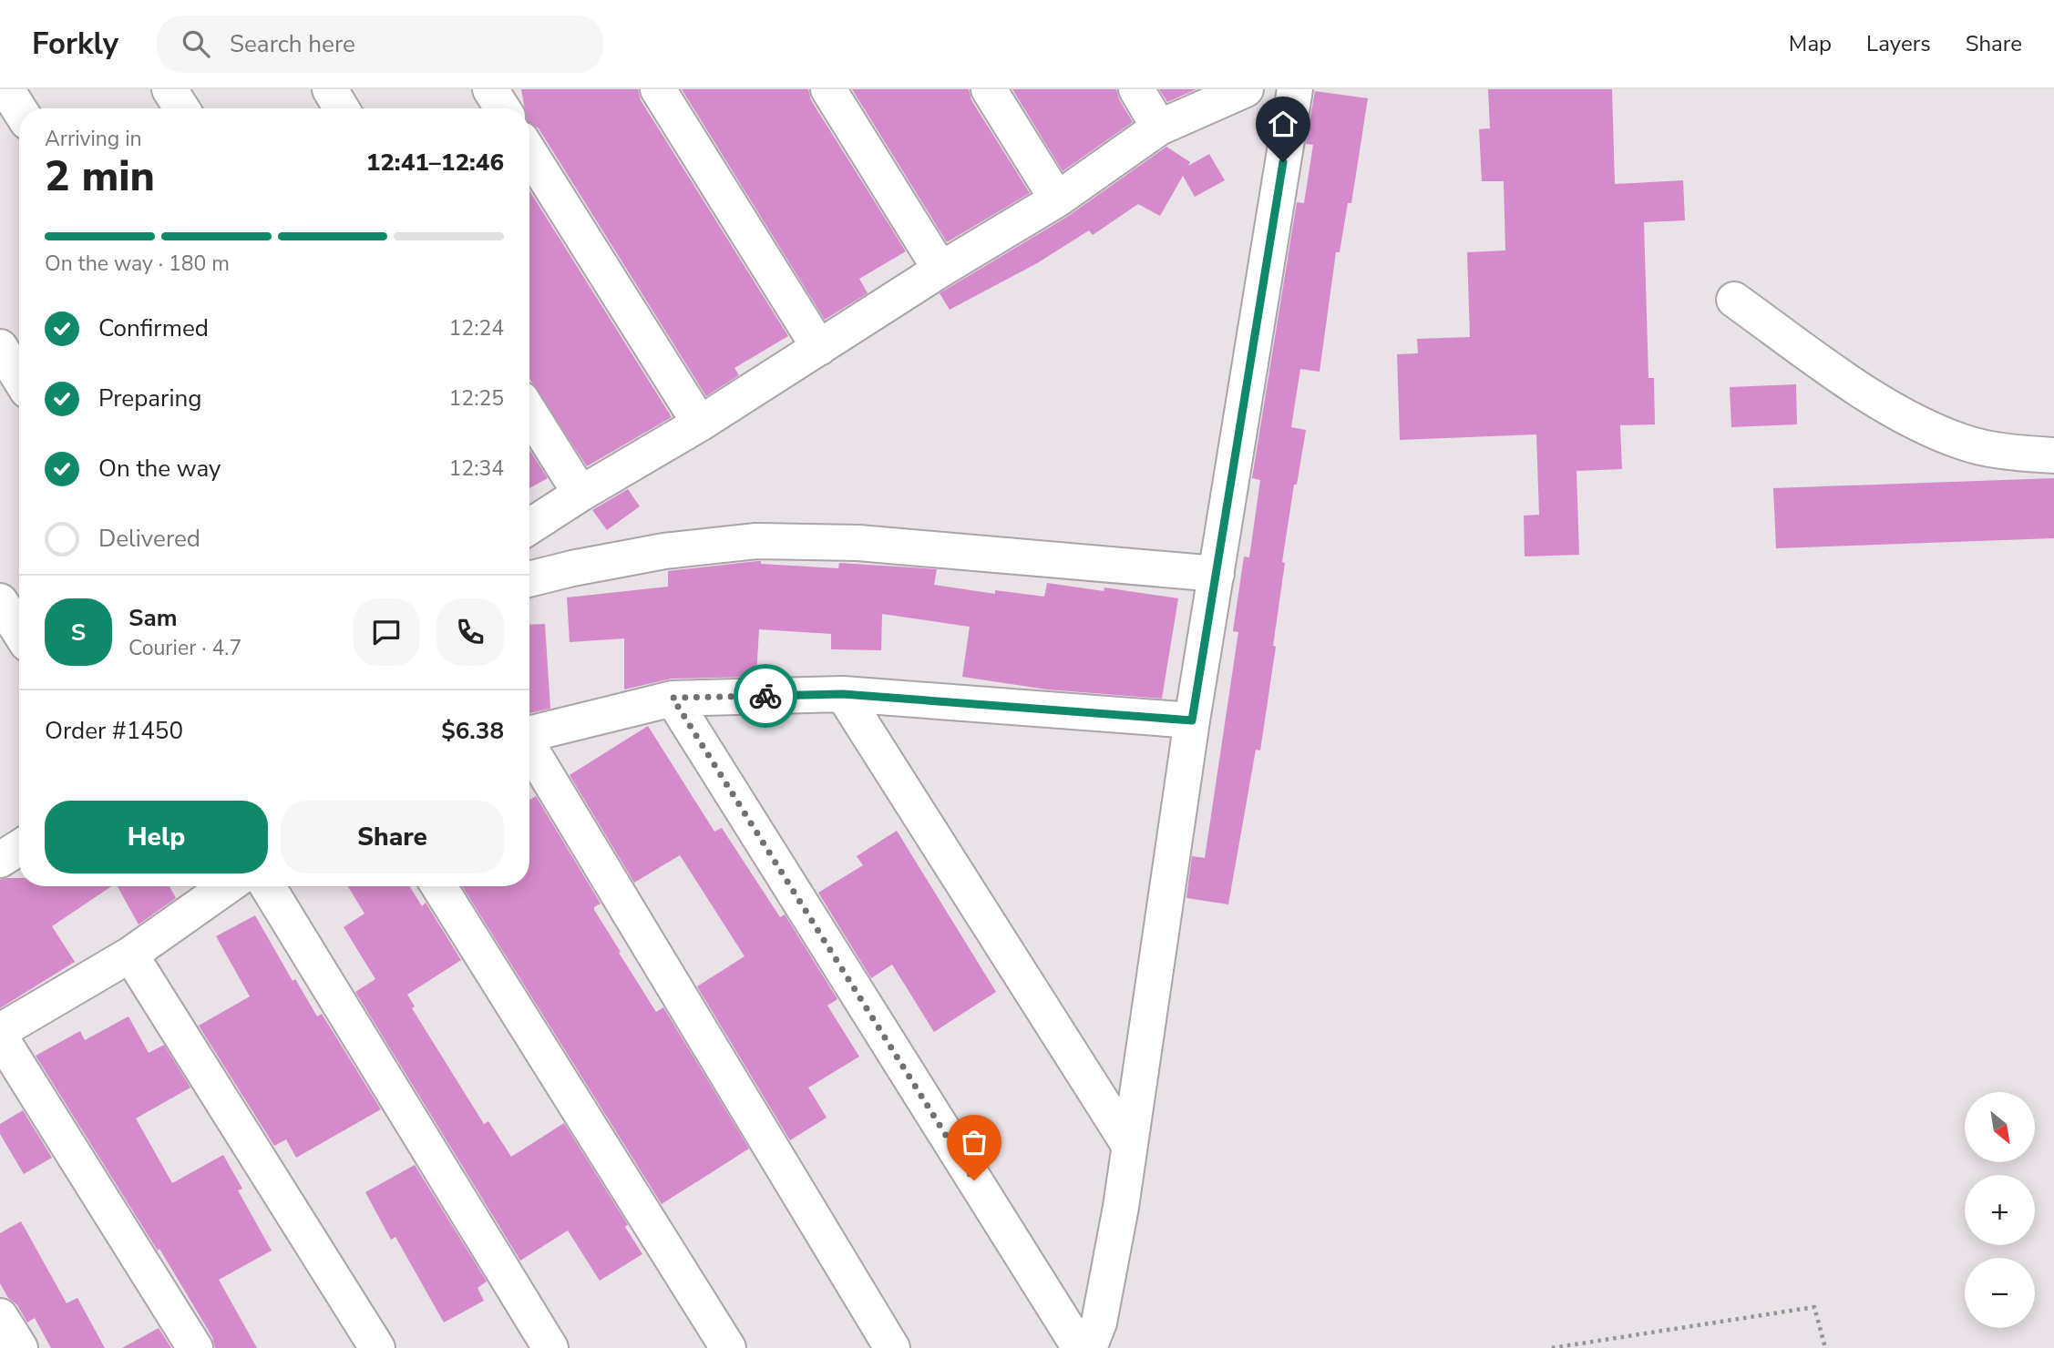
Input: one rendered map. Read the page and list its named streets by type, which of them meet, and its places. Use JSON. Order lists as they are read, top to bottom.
{
  "north": "bottom right",
  "page": {
    "header": "Forkly",
    "search": "Search here",
    "nav": ["Map", "Layers", "Share"],
    "heading": ["2 min", "Arriving in", "12:41–12:46"],
    "panel": [
      "Sam",
      "Courier · 4.7",
      "Order #1450",
      "$6.38"
    ],
    "bar": "On the way · 180 m",
    "list": [
      ["Confirmed", "12:24"],
      ["Preparing", "12:25"],
      ["On the way", "12:34"],
      "Delivered"
    ],
    "round": "S",
    "buttons": ["Help", "Share"],
    "map_buttons": ["+", "−"]
  }
}
